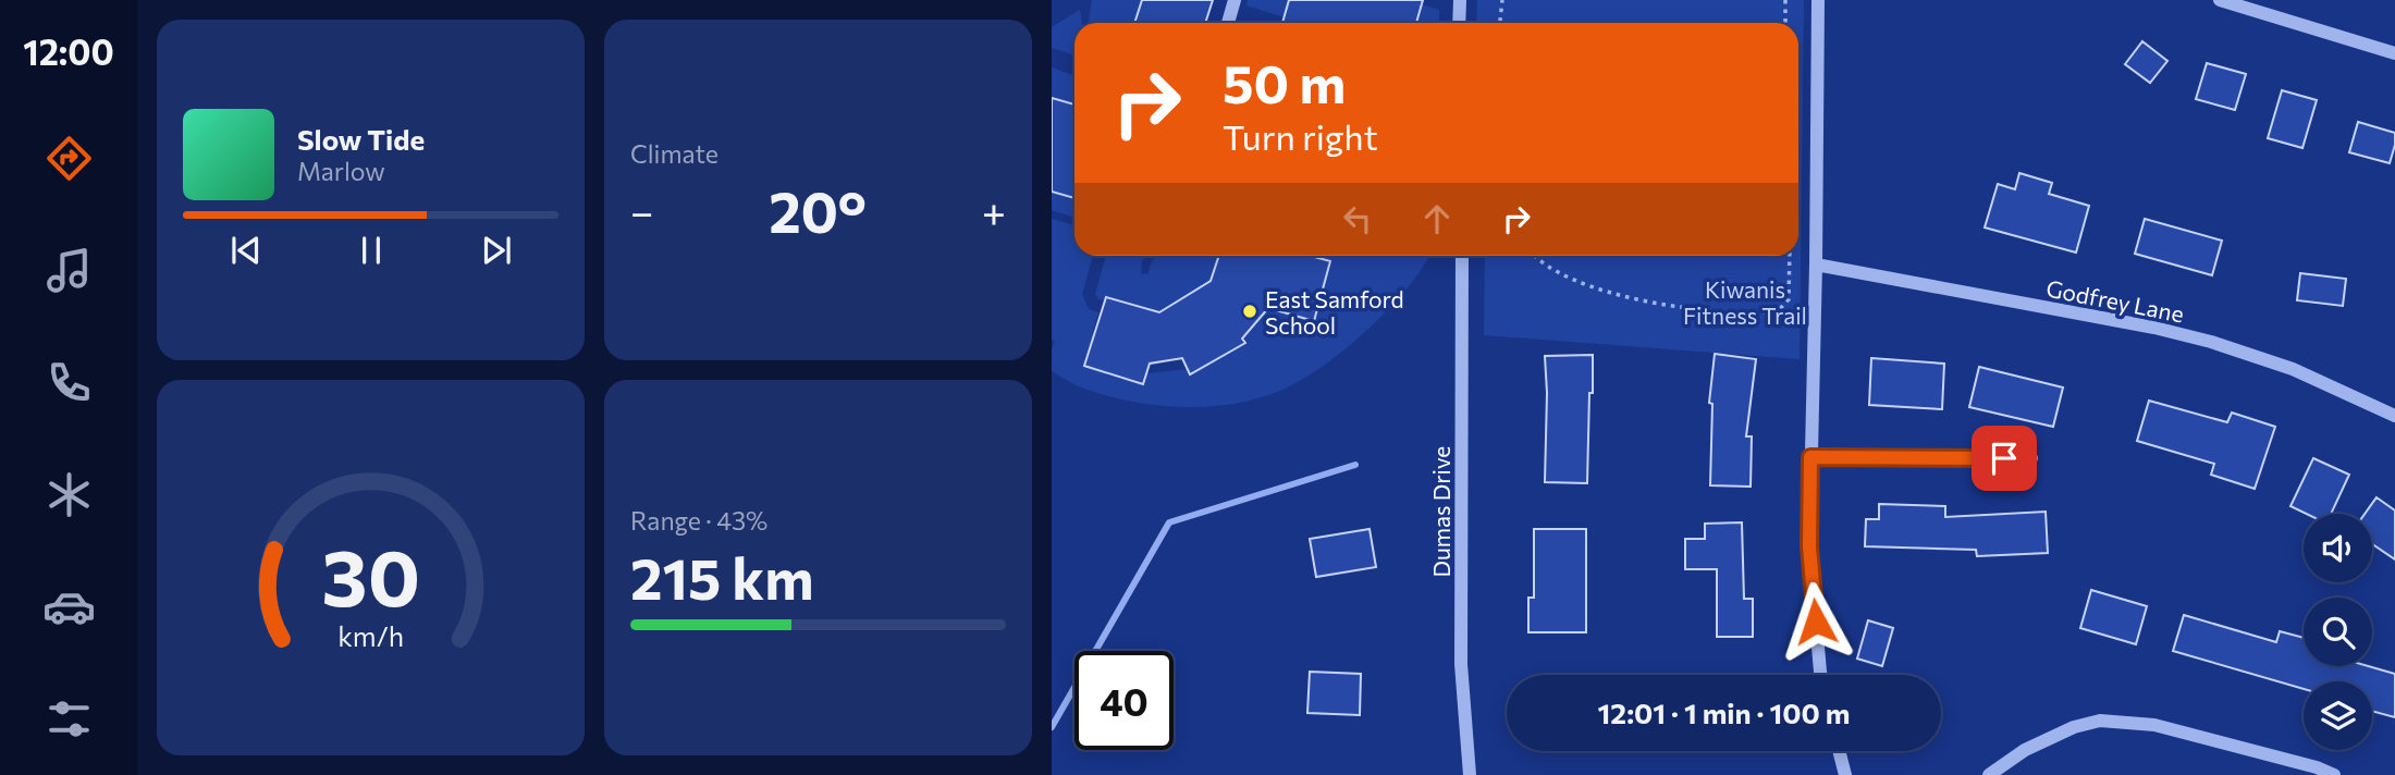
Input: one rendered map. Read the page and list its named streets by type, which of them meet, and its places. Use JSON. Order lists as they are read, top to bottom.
{
  "streets": {
    "street": ["Godfrey Lane", "Dumas Drive"]
  },
  "parks": ["Kiwanis Fitness Trail"],
  "places": ["East Samford School"],
  "page": {
    "tabs": "12:00",
    "tile": [
      "Climate",
      ["Range · 43%", "215 km"]
    ],
    "turn": ["50 m", "Turn right"],
    "song": ["Slow Tide", "Marlow"],
    "heat": ["−", "20°", "+"],
    "limit": "40",
    "trip": "12:01 · 1 min · 100 m",
    "gauge": ["30", "km/h"]
  }
}
